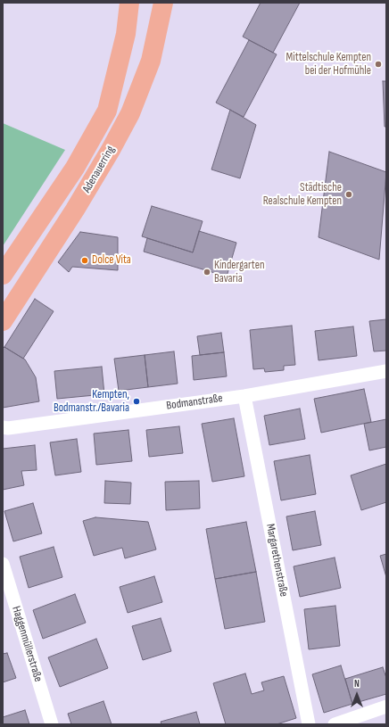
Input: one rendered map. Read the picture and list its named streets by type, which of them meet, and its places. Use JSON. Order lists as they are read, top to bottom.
{
  "streets": {
    "main road": ["Adenauerring"],
    "street": ["Bodmanstraße", "Margarethenstraße", "Haggenmüllerstraße"]
  },
  "crossings": [
    ["Bodmanstraße", "Margarethenstraße"]
  ],
  "places": [
    "Mittelschule Kempten bei der Hofmühle",
    "Städtische Realschule Kempten",
    "Dolce Vita",
    "Kindergarten Bavaria",
    "Kempten, Bodmanstr./Bavaria"
  ],
  "north": "top"
}
